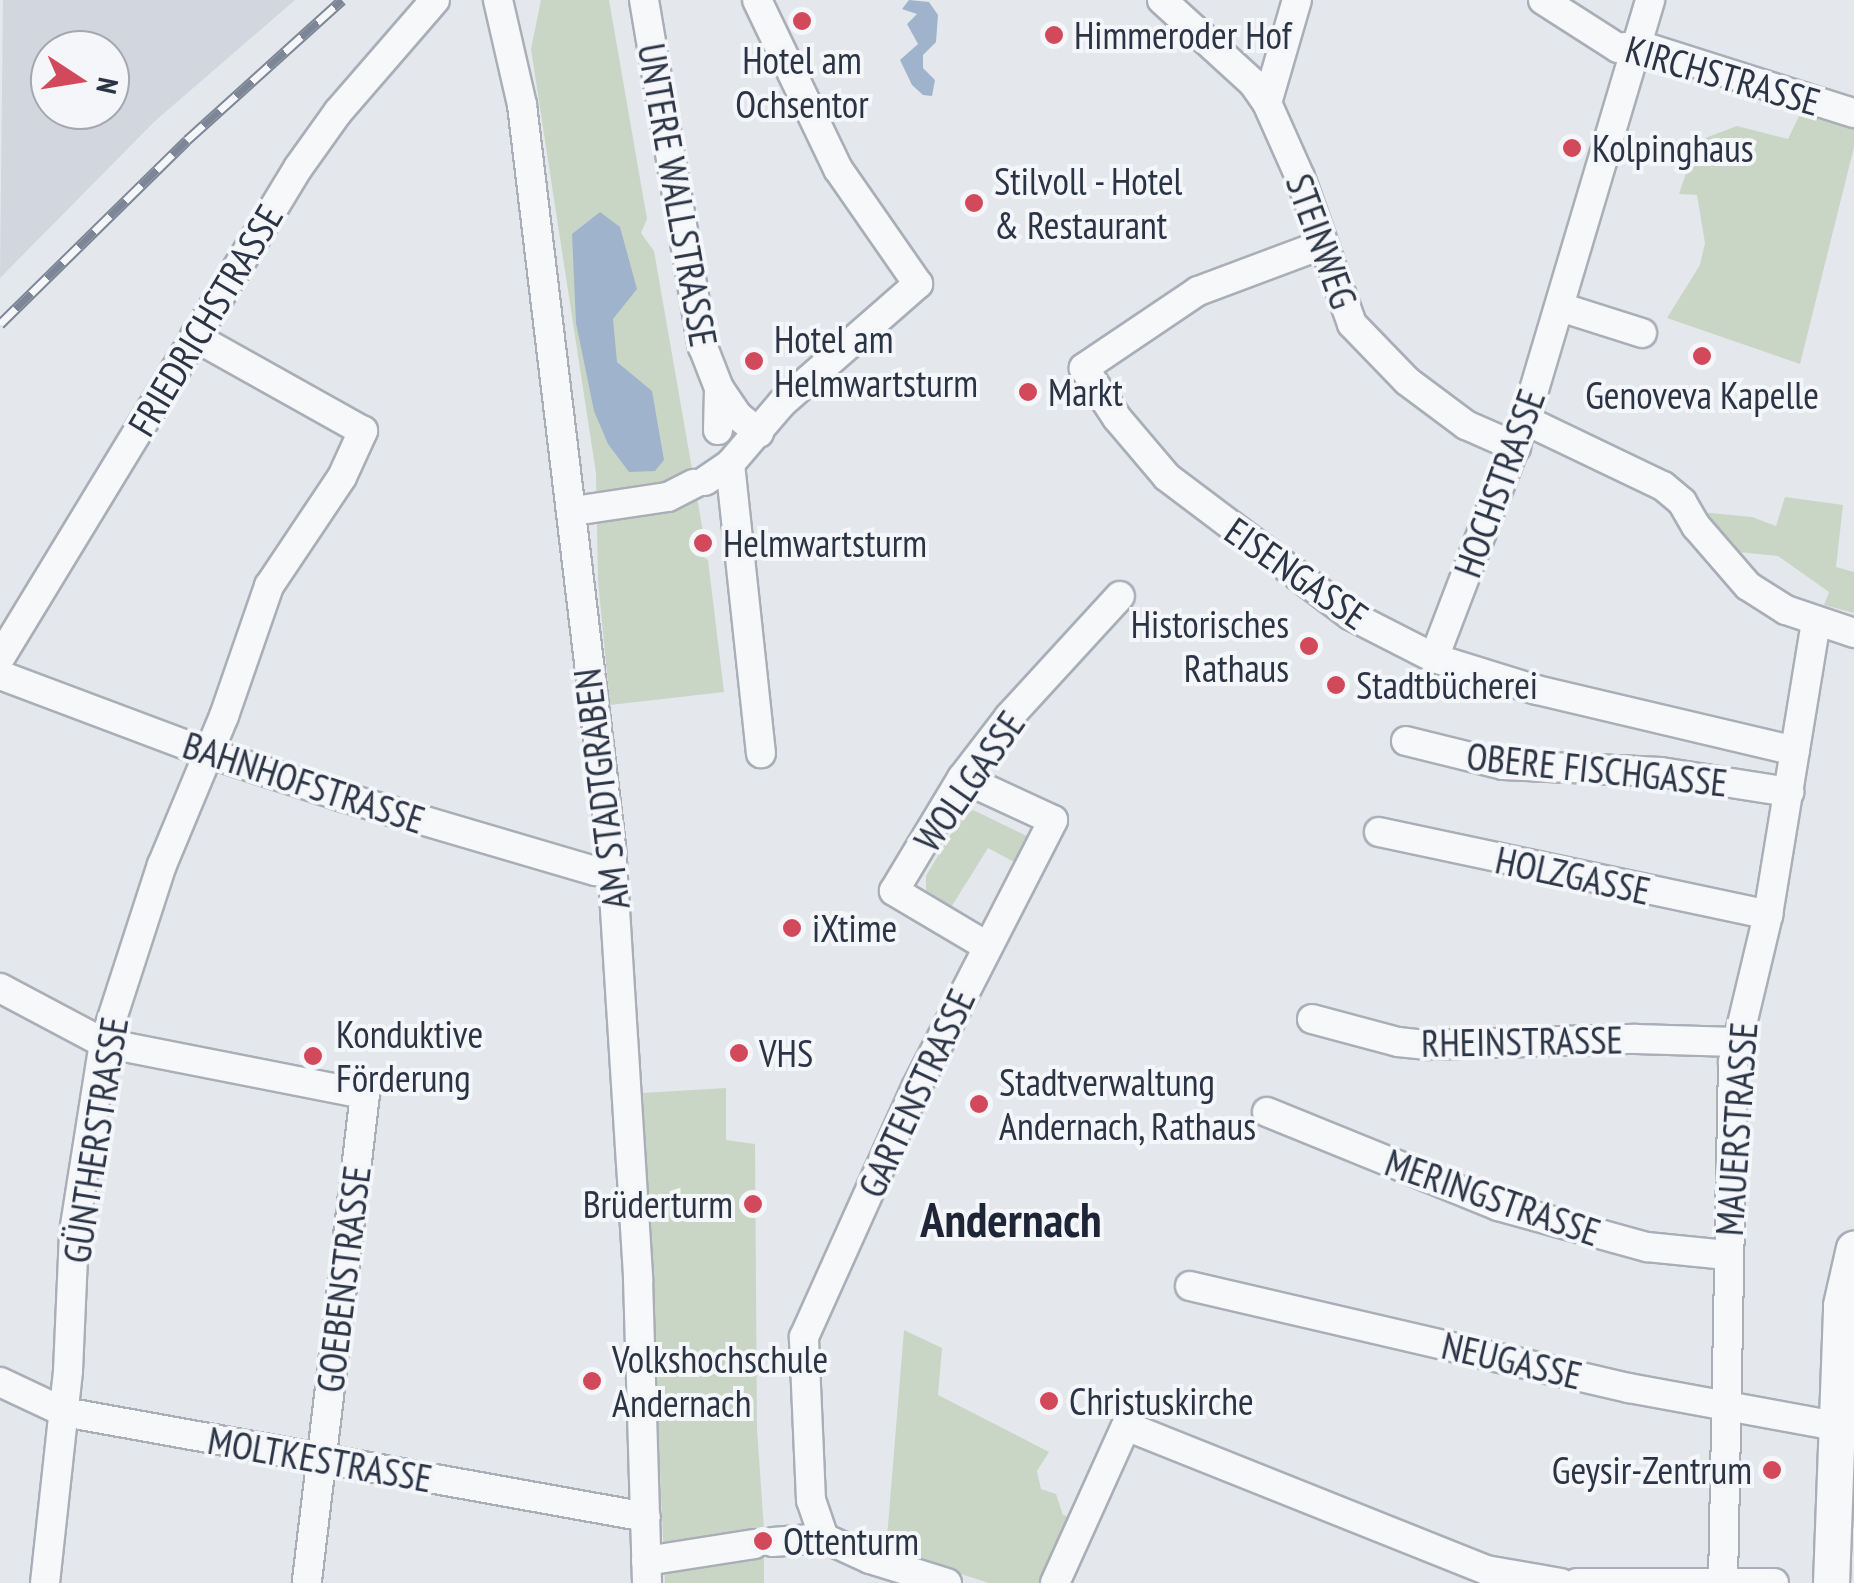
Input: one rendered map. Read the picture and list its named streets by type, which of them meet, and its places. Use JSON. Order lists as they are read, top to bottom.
{
  "streets": {
    "street": [
      "KIRCHSTRASSE",
      "UNTERE WALLSTRASSE",
      "STEINWEG",
      "FRIEDRICHSTRASSE",
      "HOCHSTRASSE",
      "EISENGASSE",
      "OBERE FISCHGASSE",
      "WOLLGASSE",
      "BAHNHOFSTRASSE",
      "AM STADTGRABEN",
      "HOLZGASSE",
      "RHEINSTRASSE",
      "GARTENSTRASSE",
      "MAUERSTRASSE",
      "GÜNTHERSTRASSE",
      "MERINGSTRASSE",
      "GOEBENSTRASSE",
      "NEUGASSE",
      "MOLTKESTRASSE"
    ]
  },
  "crossings": [
    ["KIRCHSTRASSE", "HOCHSTRASSE"],
    ["STEINWEG", "HOCHSTRASSE"],
    ["STEINWEG", "EISENGASSE"],
    ["FRIEDRICHSTRASSE", "GÜNTHERSTRASSE"],
    ["HOCHSTRASSE", "EISENGASSE"],
    ["EISENGASSE", "MAUERSTRASSE"],
    ["OBERE FISCHGASSE", "MAUERSTRASSE"],
    ["WOLLGASSE", "GARTENSTRASSE"],
    ["BAHNHOFSTRASSE", "AM STADTGRABEN"],
    ["BAHNHOFSTRASSE", "GÜNTHERSTRASSE"],
    ["AM STADTGRABEN", "MOLTKESTRASSE"],
    ["HOLZGASSE", "MAUERSTRASSE"],
    ["RHEINSTRASSE", "MAUERSTRASSE"],
    ["MAUERSTRASSE", "MERINGSTRASSE"],
    ["MAUERSTRASSE", "NEUGASSE"],
    ["GÜNTHERSTRASSE", "GOEBENSTRASSE"],
    ["GÜNTHERSTRASSE", "MOLTKESTRASSE"],
    ["GOEBENSTRASSE", "MOLTKESTRASSE"]
  ],
  "districts": ["Andernach"],
  "places": [
    "Hotel am Ochsentor",
    "Himmeroder Hof",
    "Kolpinghaus",
    "Stilvoll - Hotel & Restaurant",
    "Genoveva Kapelle",
    "Hotel am Helmwartsturm",
    "Markt",
    "Helmwartsturm",
    "Historisches Rathaus",
    "Stadtbücherei",
    "iXtime",
    "VHS",
    "Konduktive Förderung",
    "Stadtverwaltung Andernach, Rathaus",
    "Brüderturm",
    "Volkshochschule Andernach",
    "Christuskirche",
    "Geysir-Zentrum",
    "Ottenturm"
  ],
  "north": "right"
}
